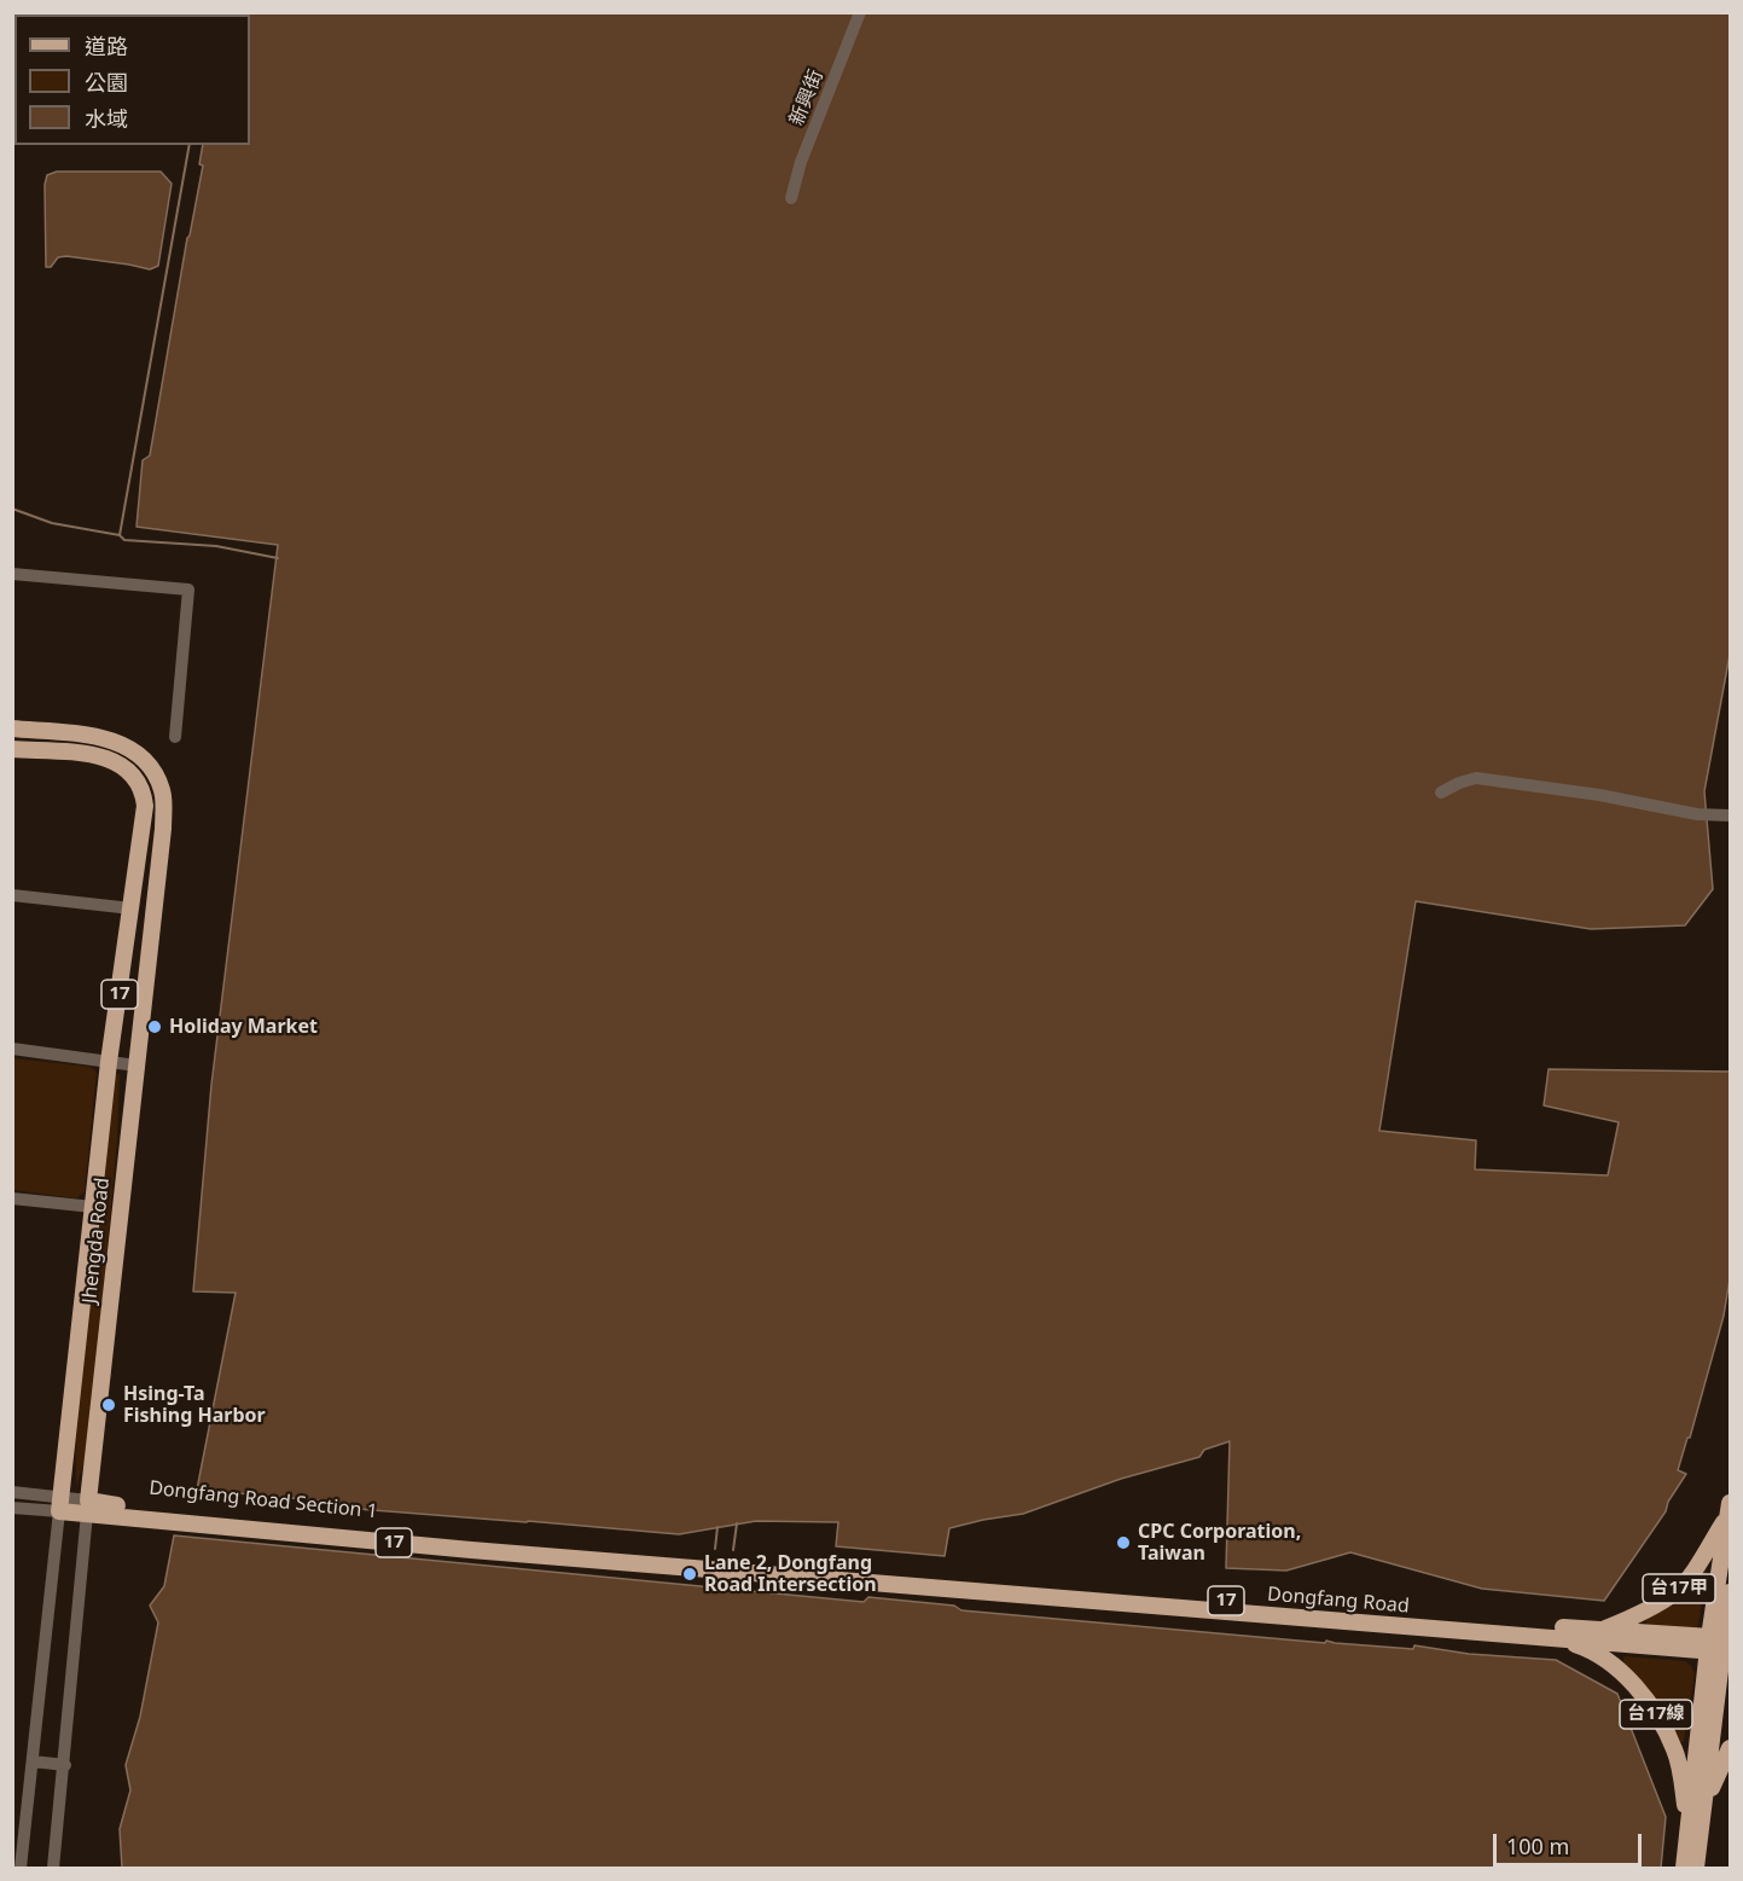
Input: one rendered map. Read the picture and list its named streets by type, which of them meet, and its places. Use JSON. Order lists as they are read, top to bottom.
{
  "streets": {
    "main road": [
      "17",
      "Jhengda Road",
      "Dongfang Road Section 1",
      "台17甲",
      "Dongfang Road",
      "台17線"
    ],
    "street": ["新興街"]
  },
  "crossings": [
    ["Jhengda Road", "Dongfang Road Section 1"],
    ["Dongfang Road Section 1", "Dongfang Road"],
    ["台17甲", "Dongfang Road"],
    ["Dongfang Road", "台17線"]
  ],
  "places": [
    "Holiday Market",
    "Hsing-Ta Fishing Harbor",
    "CPC Corporation, Taiwan",
    "Lane 2, Dongfang Road Intersection"
  ],
  "legend": ["道路", "公園", "水域"],
  "scale_bar": "100 m"
}
